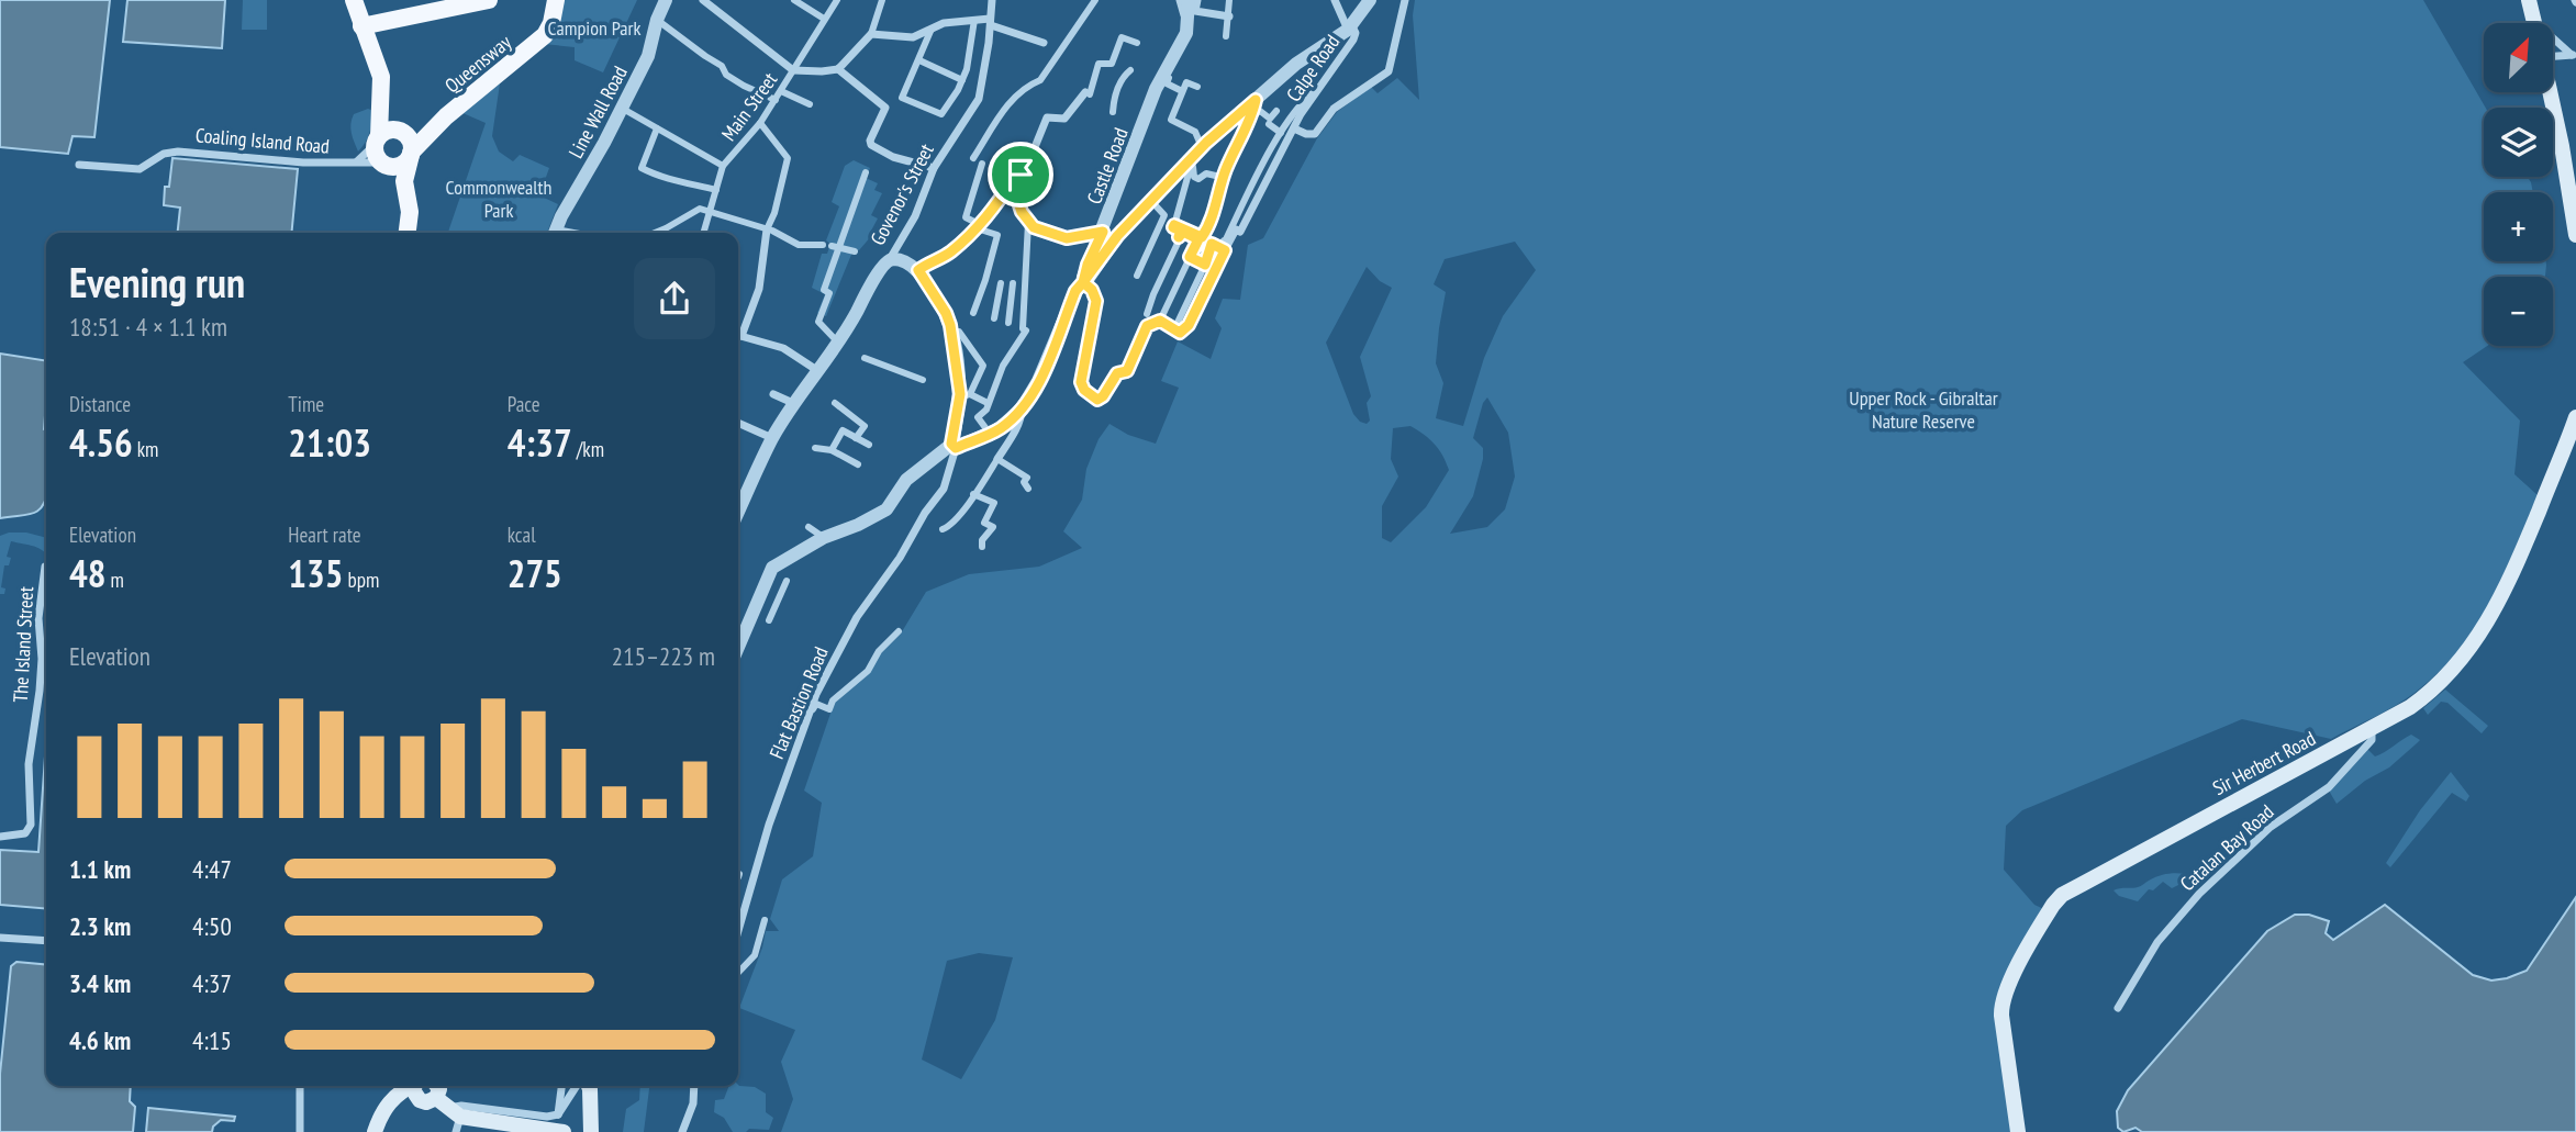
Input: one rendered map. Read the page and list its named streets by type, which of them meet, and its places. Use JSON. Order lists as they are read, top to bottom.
{
  "streets": {
    "main road": ["Queensway", "Sir Herbert Road"],
    "street": [
      "Calpe Road",
      "Main Street",
      "Line Wall Road",
      "Coaling Island Road",
      "Castle Road",
      "Govenor's Street",
      "The Island Street",
      "Flat Bastion Road",
      "Catalan Bay Road"
    ]
  },
  "crossings": [
    ["Castle Road", "Flat Bastion Road"],
    ["Sir Herbert Road", "Catalan Bay Road"]
  ],
  "parks": ["Campion Park", "Commonwealth Park", "Upper Rock - Gibraltar Nature Reserve"],
  "north": "top right",
  "page": {
    "map_buttons": ["+", "−"],
    "heading": ["Evening run", "18:51 · 4 × 1.1 km"],
    "stats": [
      ["Distance", "4.56 km"],
      ["Time", "21:03"],
      ["Pace", "4:37 /km"],
      ["Elevation", "48 m"],
      ["Heart rate", "135 bpm"],
      ["kcal", "275"]
    ],
    "chart": ["Elevation", "215–223 m"],
    "list": [
      {
        "name": "1.1 km",
        "note": "4:47"
      },
      {
        "name": "2.3 km",
        "note": "4:50"
      },
      {
        "name": "3.4 km",
        "note": "4:37"
      },
      {
        "name": "4.6 km",
        "note": "4:15"
      }
    ]
  }
}
